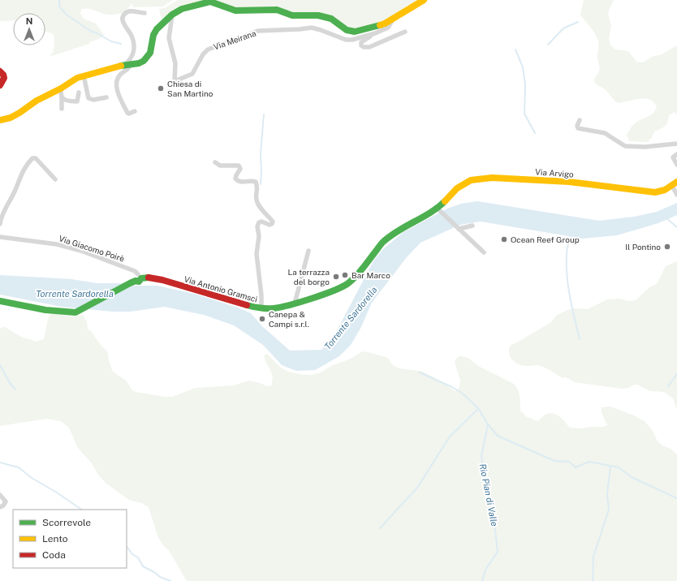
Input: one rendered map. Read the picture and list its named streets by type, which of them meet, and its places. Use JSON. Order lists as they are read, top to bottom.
{
  "streets": {
    "main road": ["Via Arvigo", "Via Giacomo Poirè", "Via Antonio Gramsci"],
    "street": ["Via Meirana"]
  },
  "crossings": [
    ["Via Arvigo", "Via Antonio Gramsci"],
    ["Via Giacomo Poirè", "Via Antonio Gramsci"]
  ],
  "water": ["Torrente Sardorella", "Rio Pian di Valle"],
  "places": [
    "Chiesa di San Martino",
    "Ocean Reef Group",
    "Il Pontino",
    "Bar Marco",
    "La terrazza del borgo",
    "Canepa & Campi s.r.l."
  ],
  "legend": ["Scorrevole", "Lento", "Coda"],
  "north": "top"
}
